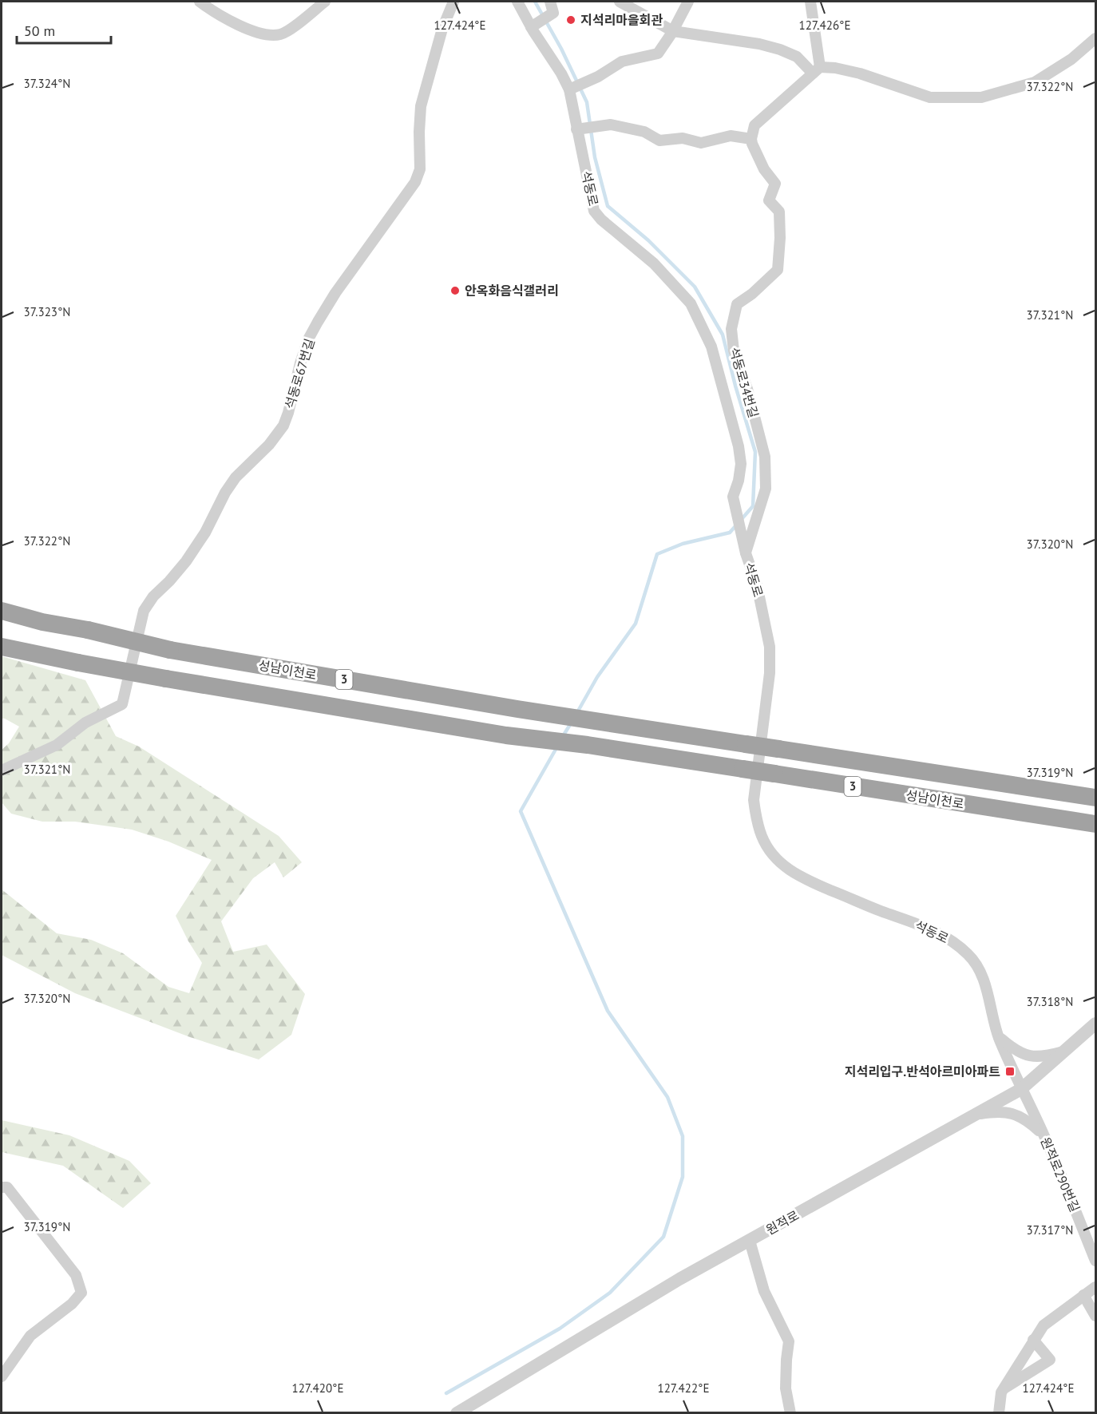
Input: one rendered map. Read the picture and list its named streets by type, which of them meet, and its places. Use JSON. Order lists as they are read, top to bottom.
{
  "streets": {
    "highway": ["성남이천로", "3"],
    "street": [
      "석동로",
      "석동로67번길",
      "석동로34번길",
      "원적로290번길",
      "원적로"
    ]
  },
  "crossings": [
    ["석동로", "석동로34번길"],
    ["석동로", "원적로290번길"],
    ["석동로", "원적로"],
    ["원적로290번길", "원적로"]
  ],
  "places": {
    "other": ["지석리마을회관", "안옥화음식갤러리"],
    "transit": ["지석리입구.반석아르미아파트"]
  },
  "scale_bar": "50 m",
  "coordinates": [
    "127.424°E",
    "127.426°E",
    "37.324°N",
    "37.322°N",
    "37.323°N",
    "37.321°N",
    "37.320°N",
    "37.319°N",
    "37.318°N",
    "37.317°N",
    "127.420°E",
    "127.422°E"
  ]
}
